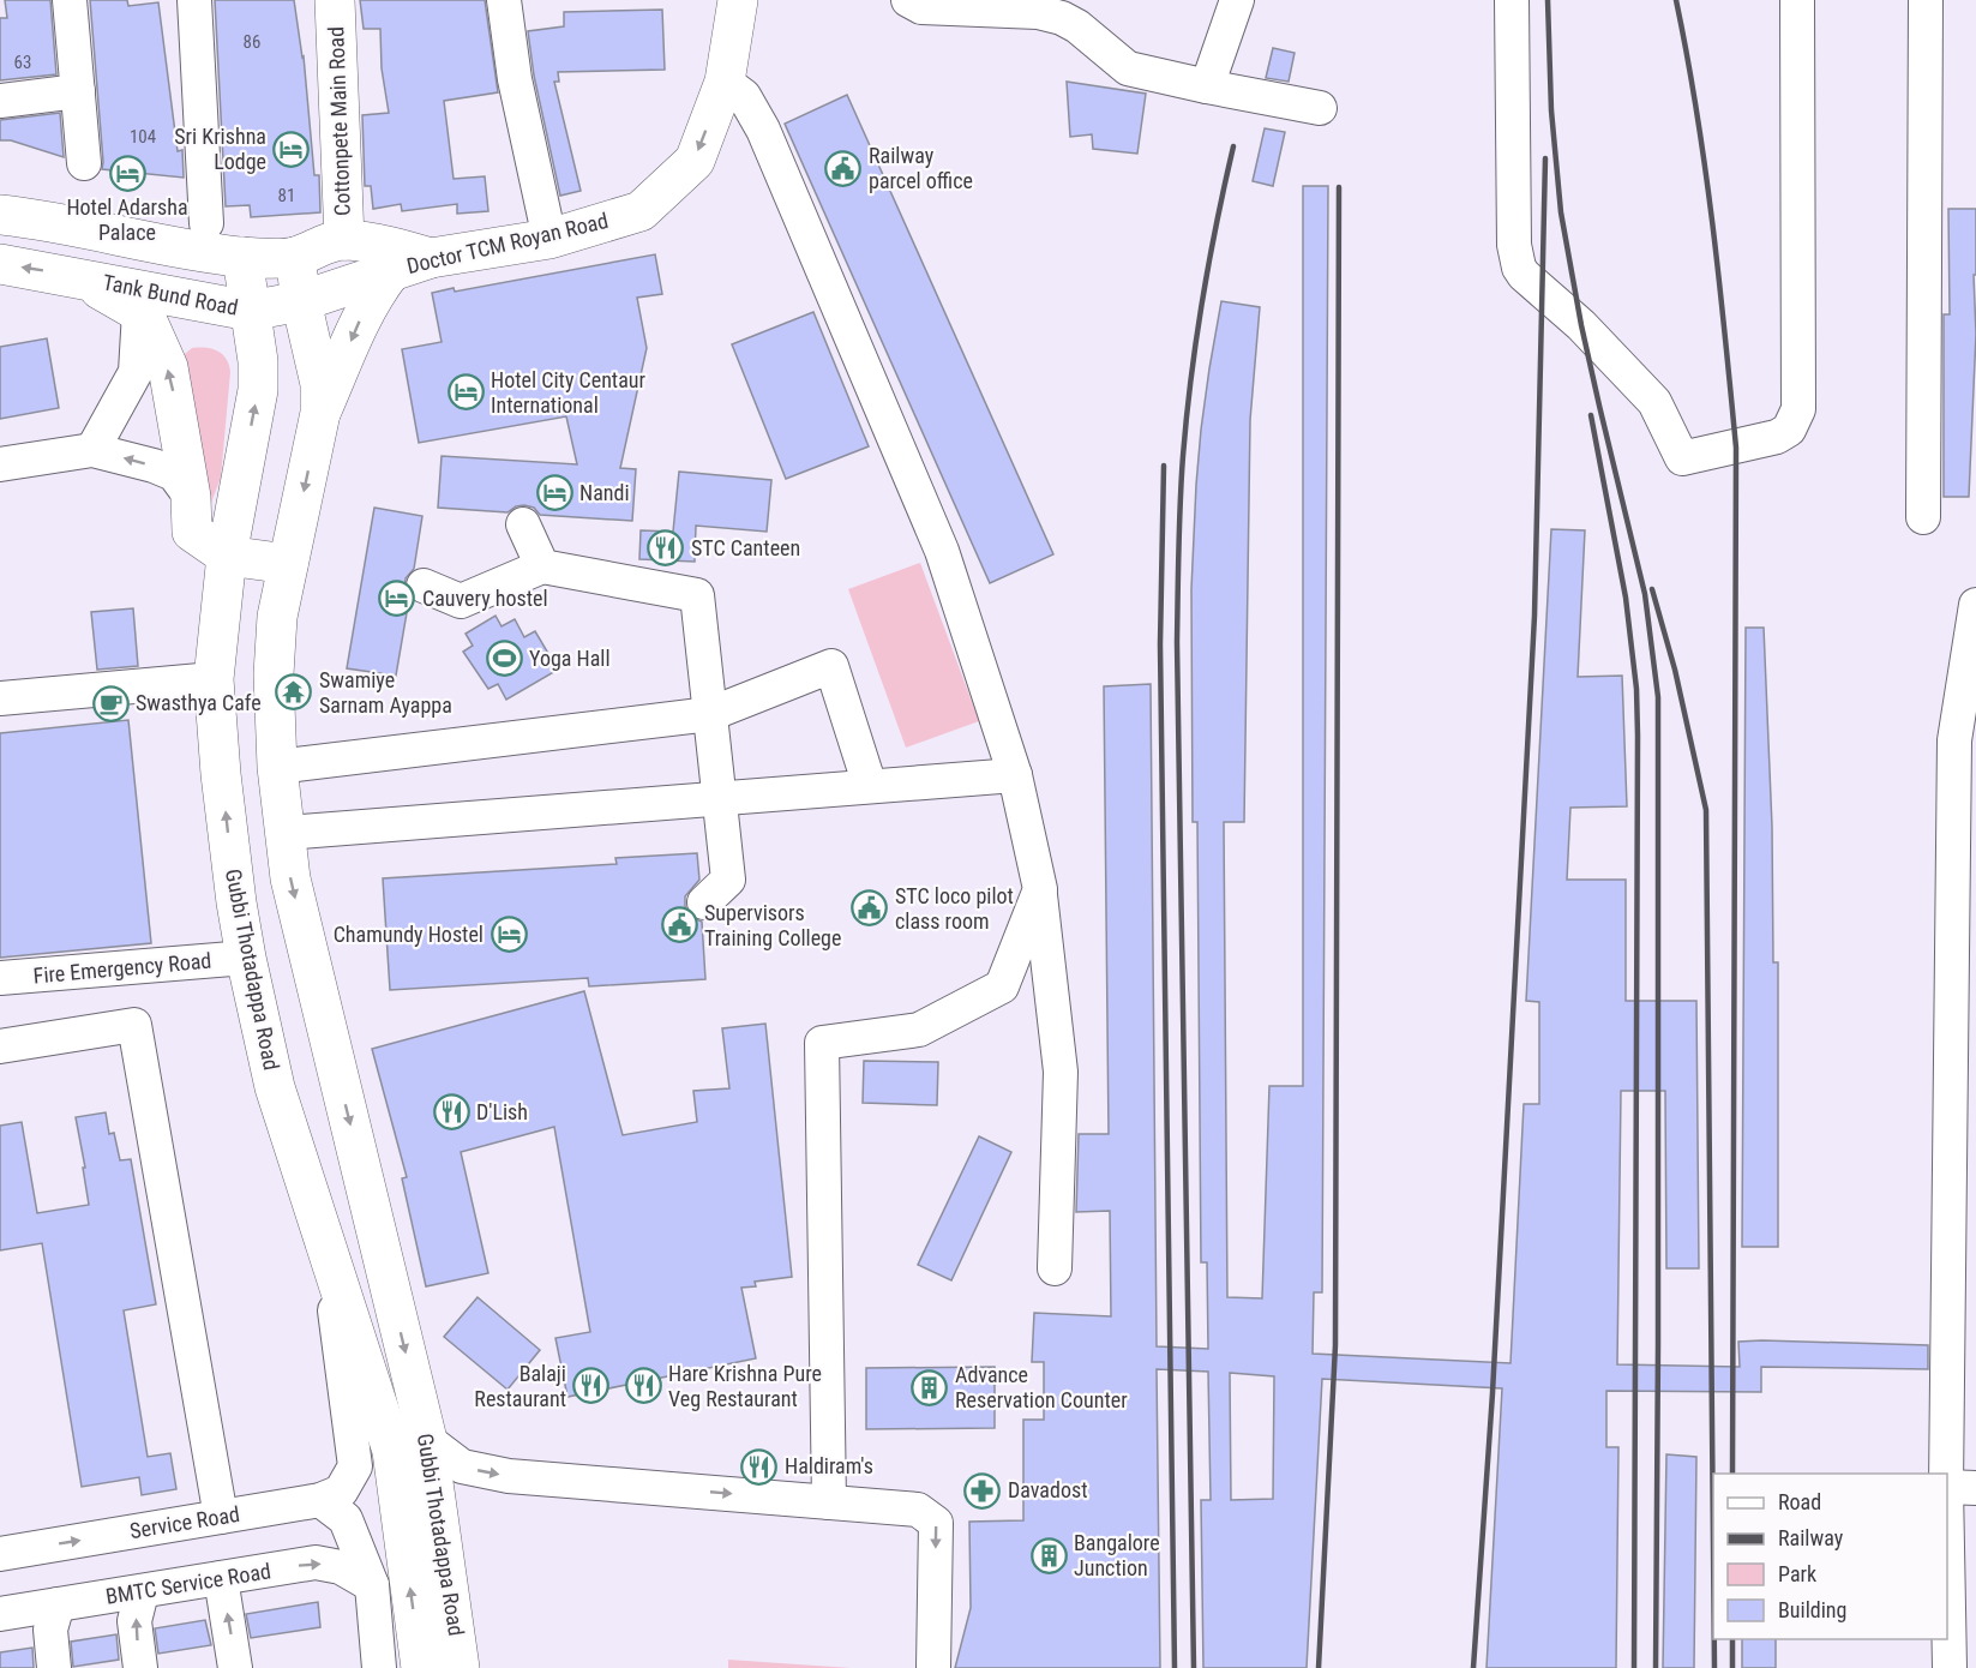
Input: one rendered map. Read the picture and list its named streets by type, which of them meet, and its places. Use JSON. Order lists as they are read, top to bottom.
{
  "streets": {
    "main road": [
      "Cottonpete Main Road",
      "Doctor TCM Royan Road",
      "Tank Bund Road",
      "Gubbi Thotadappa Road"
    ],
    "street": ["Fire Emergency Road", "Service Road", "BMTC Service Road"]
  },
  "crossings": [
    ["Cottonpete Main Road", "Doctor TCM Royan Road"],
    ["Doctor TCM Royan Road", "Tank Bund Road"],
    ["Doctor TCM Royan Road", "Gubbi Thotadappa Road"],
    ["Tank Bund Road", "Gubbi Thotadappa Road"],
    ["Fire Emergency Road", "Gubbi Thotadappa Road"],
    ["Gubbi Thotadappa Road", "Service Road"]
  ],
  "one_way": ["Doctor TCM Royan Road", "Service Road", "BMTC Service Road"],
  "places": {
    "hotel": [
      "Sri Krishna Lodge",
      "Hotel Adarsha Palace",
      "Hotel City Centaur International",
      "Nandi",
      "Cauvery hostel",
      "Chamundy Hostel"
    ],
    "public building": ["Railway parcel office", "STC loco pilot class room", "Supervisors Training College"],
    "restaurant": [
      "STC Canteen",
      "D'Lish",
      "Balaji Restaurant",
      "Hare Krishna Pure Veg Restaurant",
      "Haldiram's"
    ],
    "sports": ["Yoga Hall"],
    "temple": ["Swamiye Sarnam Ayappa"],
    "cafe": ["Swasthya Cafe"],
    "building": ["Advance Reservation Counter", "Bangalore Junction"],
    "pharmacy": ["Davadost"]
  },
  "house_numbers": [
    "86",
    "63",
    "104",
    "81"
  ],
  "legend": [
    "Road",
    "Railway",
    "Park",
    "Building"
  ]
}
